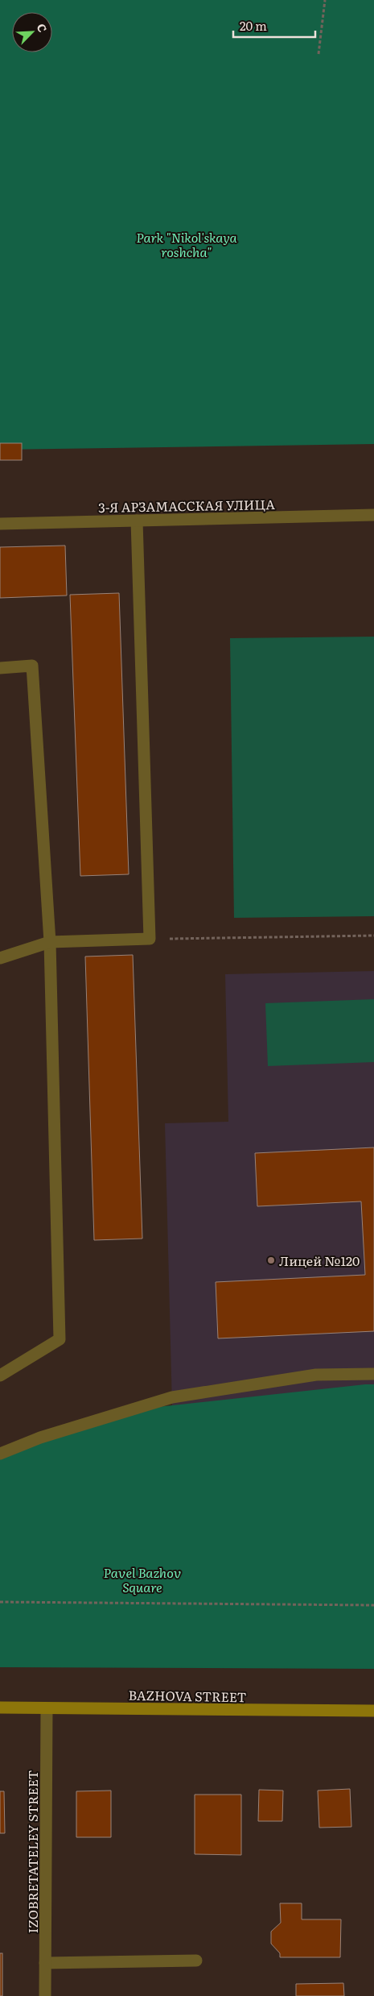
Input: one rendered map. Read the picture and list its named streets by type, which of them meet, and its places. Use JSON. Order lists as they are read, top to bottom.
{
  "streets": {
    "main road": ["BAZHOVA STREET"],
    "street": ["3-Я АРЗАМАССКАЯ УЛИЦА", "IZOBRETATELEY STREET"]
  },
  "crossings": [
    ["BAZHOVA STREET", "IZOBRETATELEY STREET"]
  ],
  "parks": ["Park \"Nikol'skaya roshcha\"", "Pavel Bazhov Square"],
  "places": ["Лицей №120"],
  "scale_bar": "20 m",
  "north": "top right"
}
